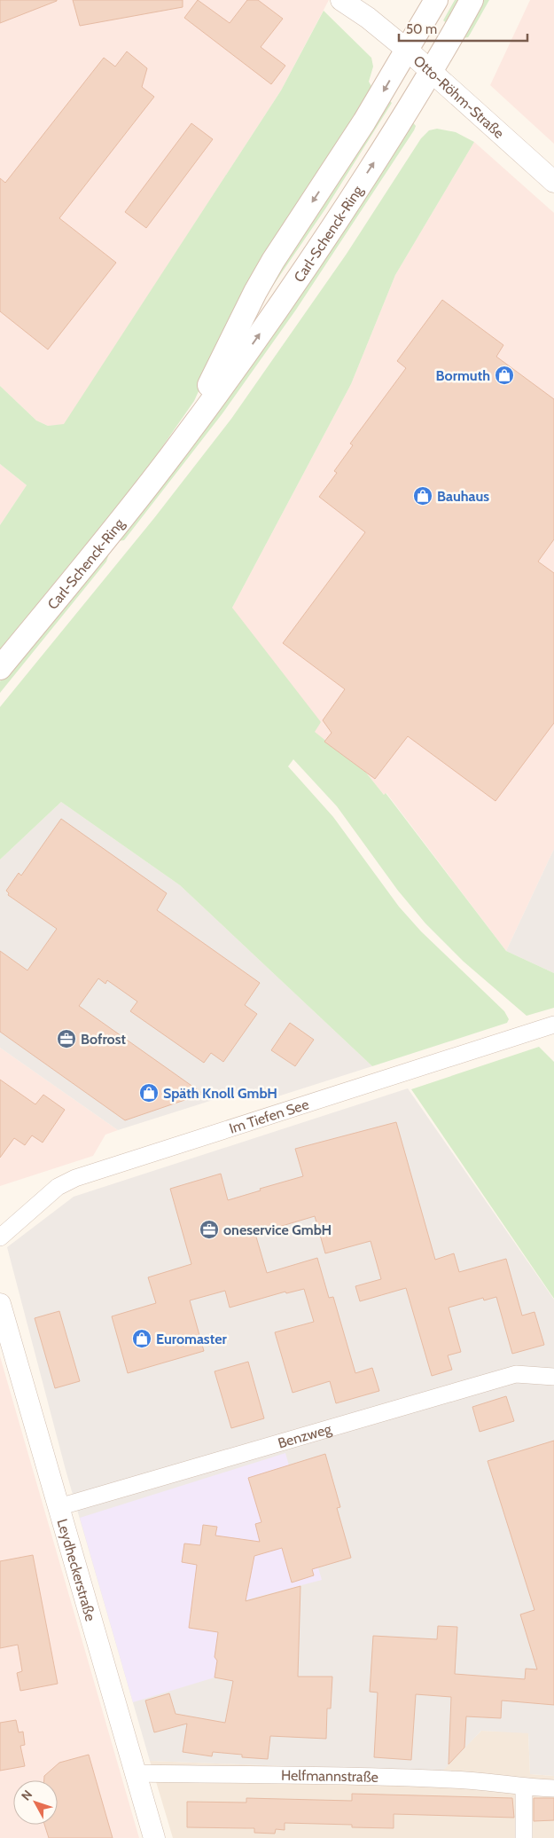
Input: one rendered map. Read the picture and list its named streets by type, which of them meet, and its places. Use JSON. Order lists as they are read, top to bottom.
{
  "streets": {
    "main road": ["Carl-Schenck-Ring"],
    "street": [
      "Otto-Röhm-Straße",
      "Im Tiefen See",
      "Benzweg",
      "Leydheckerstraße",
      "Helfmannstraße"
    ]
  },
  "crossings": [
    ["Otto-Röhm-Straße", "Carl-Schenck-Ring"],
    ["Benzweg", "Leydheckerstraße"],
    ["Leydheckerstraße", "Helfmannstraße"]
  ],
  "places": {
    "shop": [
      "Bormuth",
      "Bauhaus",
      "Späth Knoll GmbH",
      "Euromaster"
    ],
    "office": ["Bofrost", "oneservice GmbH"]
  },
  "scale_bar": "50 m",
  "north": "top left"
}
